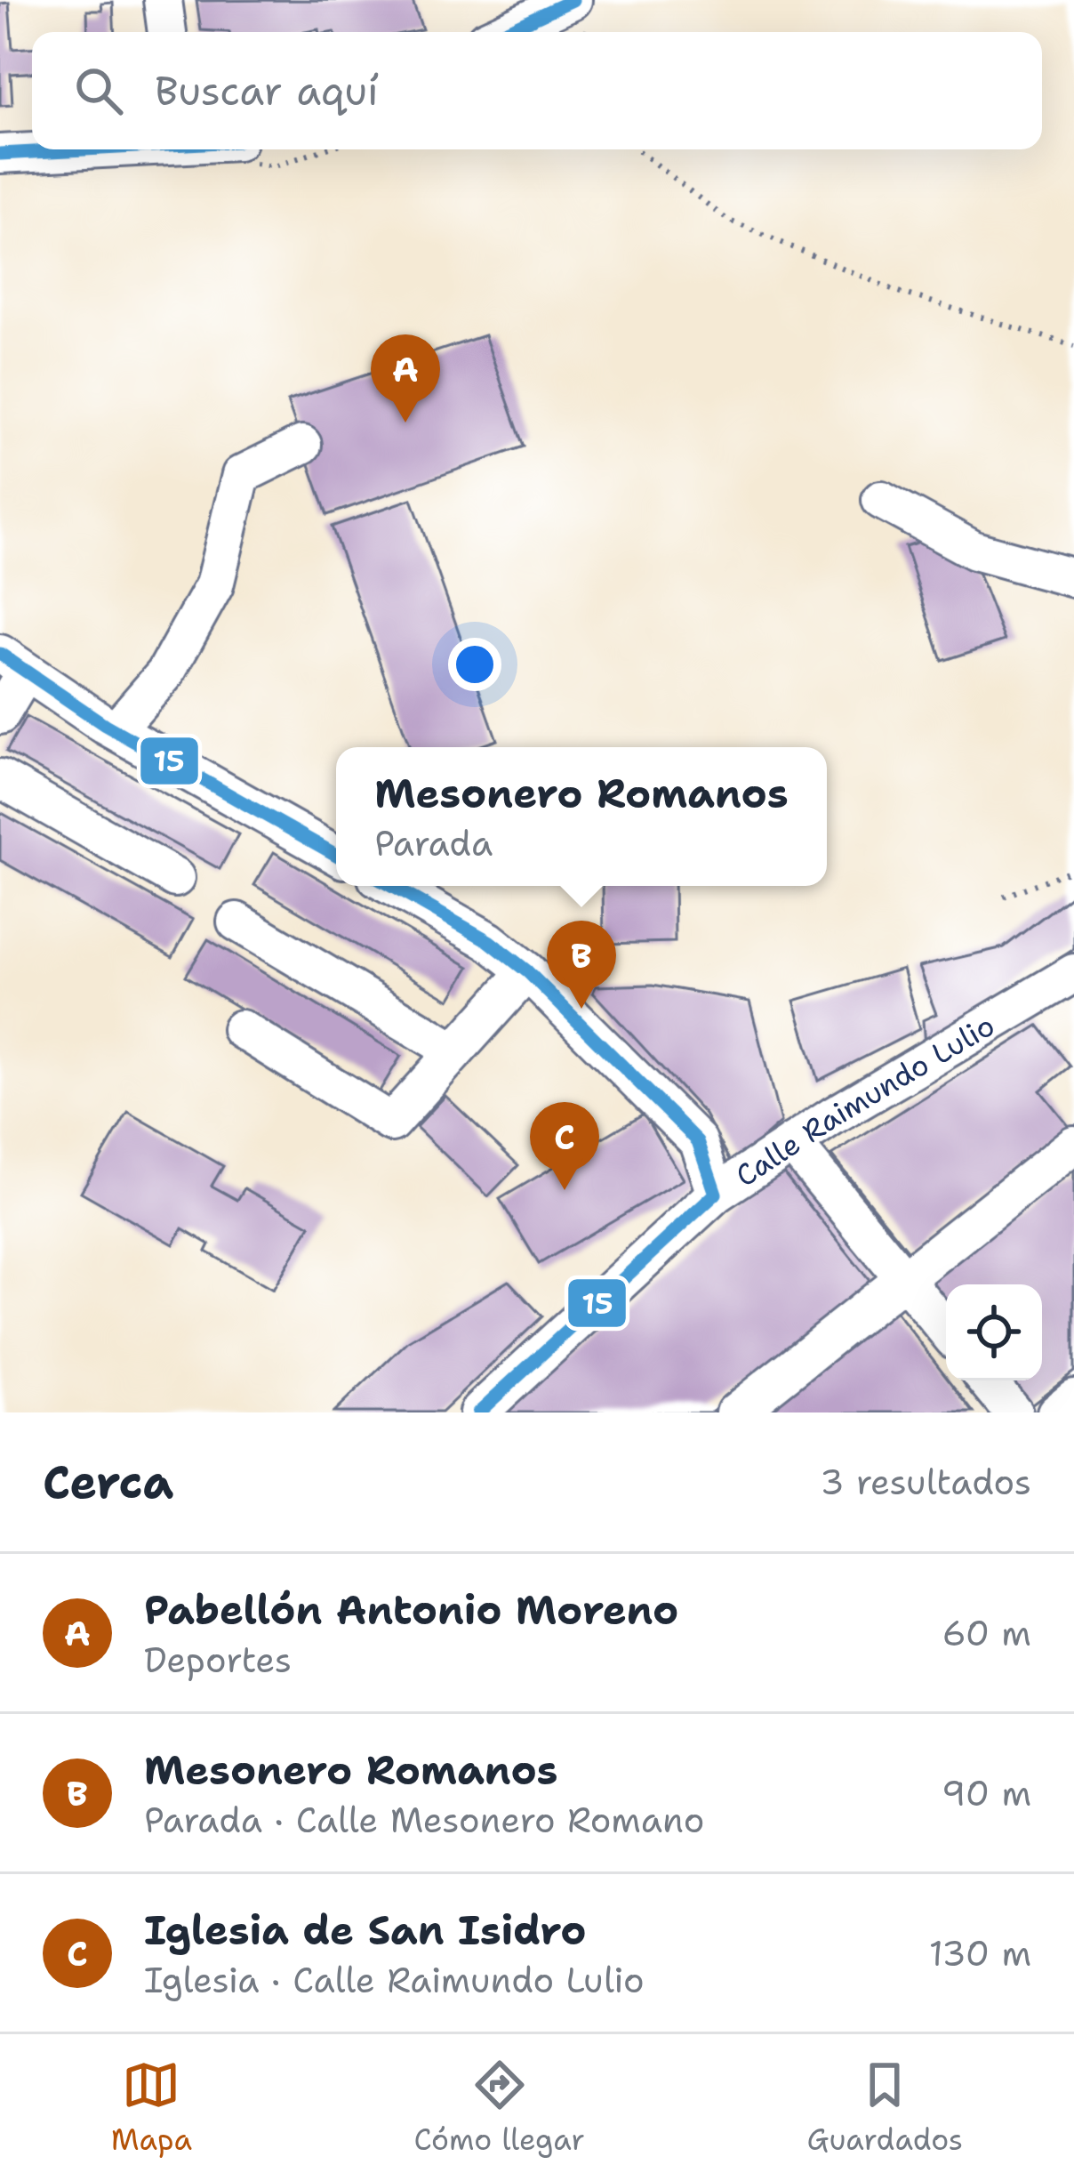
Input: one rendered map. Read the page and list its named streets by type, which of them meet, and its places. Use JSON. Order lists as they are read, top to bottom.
{
  "streets": {
    "street": ["Calle Raimundo Lulio"]
  },
  "lines": ["transit line 15"],
  "page": {
    "search": "Buscar aquí",
    "pins": ["A", "B", "C"],
    "popup": ["Mesonero Romanos", "Parada"],
    "heading": ["Cerca", "3 resultados"],
    "list": [
      {
        "mark": "A",
        "name": "Pabellón Antonio Moreno",
        "note": "Deportes",
        "value": "60 m"
      },
      {
        "mark": "B",
        "name": "Mesonero Romanos",
        "note": "Parada · Calle Mesonero Romano",
        "value": "90 m"
      },
      {
        "mark": "C",
        "name": "Iglesia de San Isidro",
        "note": "Iglesia · Calle Raimundo Lulio",
        "value": "130 m"
      }
    ],
    "nav": ["Mapa", "Cómo llegar", "Guardados"]
  }
}
